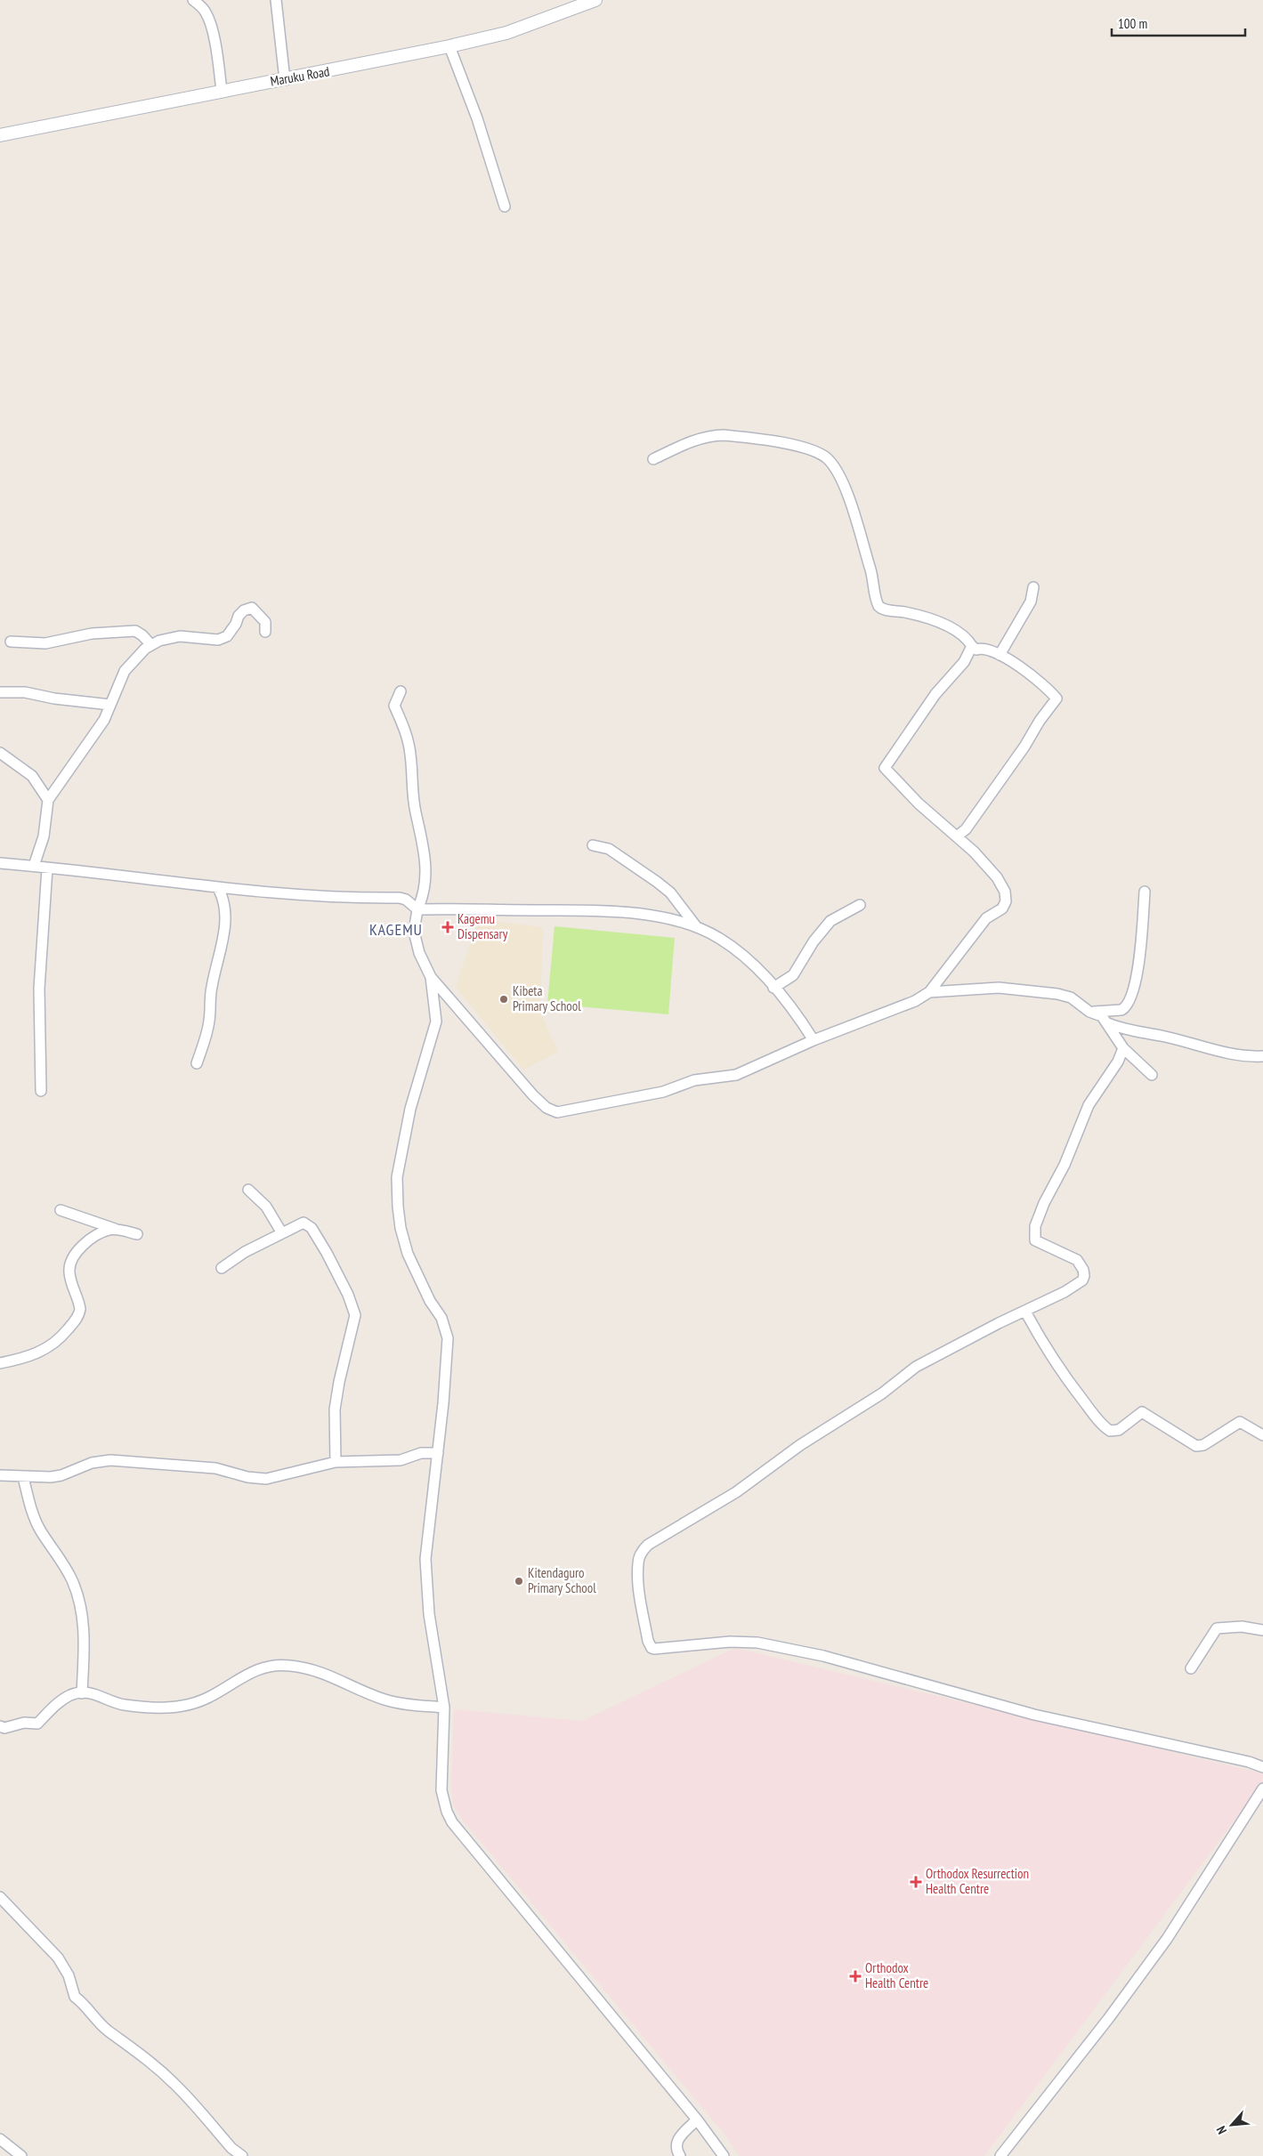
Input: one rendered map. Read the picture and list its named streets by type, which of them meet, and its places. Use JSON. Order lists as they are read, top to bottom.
{
  "streets": {
    "street": ["Maruku Road"]
  },
  "districts": ["KAGEMU"],
  "places": {
    "health": ["Kagemu Dispensary", "Orthodox Resurrection Health Centre", "Orthodox Health Centre"],
    "other": ["Kibeta Primary School", "Kitendaguro Primary School"]
  },
  "scale_bar": "100 m",
  "north": "bottom left"
}
